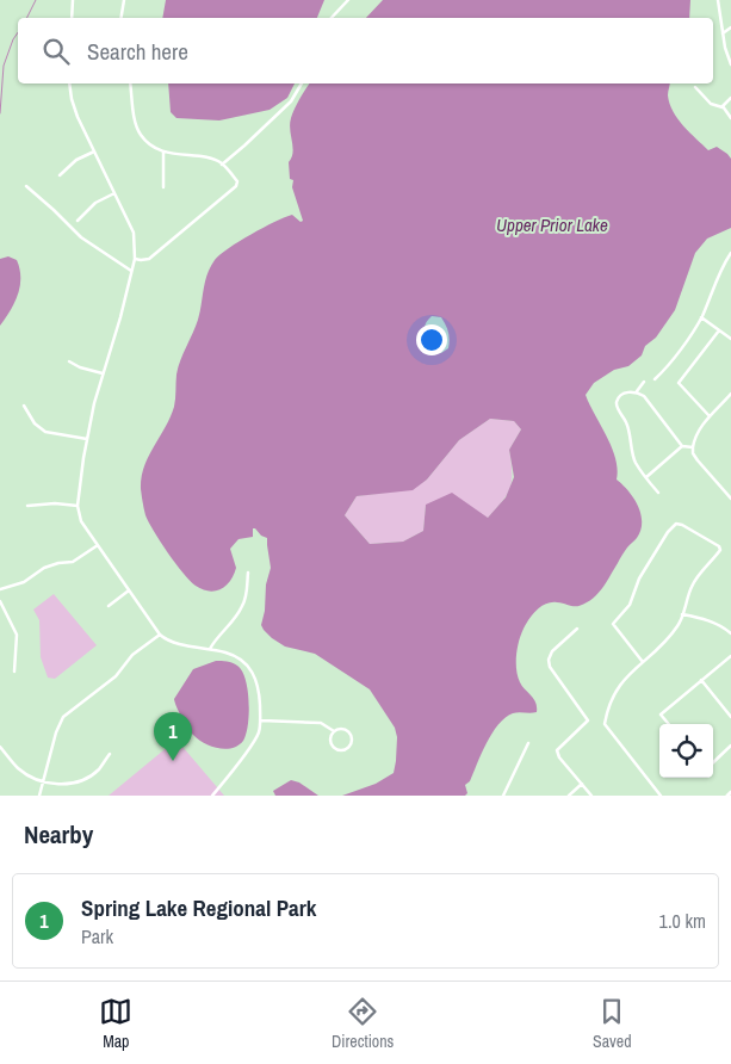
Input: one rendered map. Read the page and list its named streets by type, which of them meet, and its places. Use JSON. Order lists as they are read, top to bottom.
{
  "water": ["Upper Prior Lake"],
  "page": {
    "search": "Search here",
    "pins": "1",
    "heading": "Nearby",
    "list": [
      {
        "mark": "1",
        "name": "Spring Lake Regional Park",
        "note": "Park",
        "value": "1.0 km"
      }
    ],
    "nav": ["Map", "Directions", "Saved"]
  }
}
